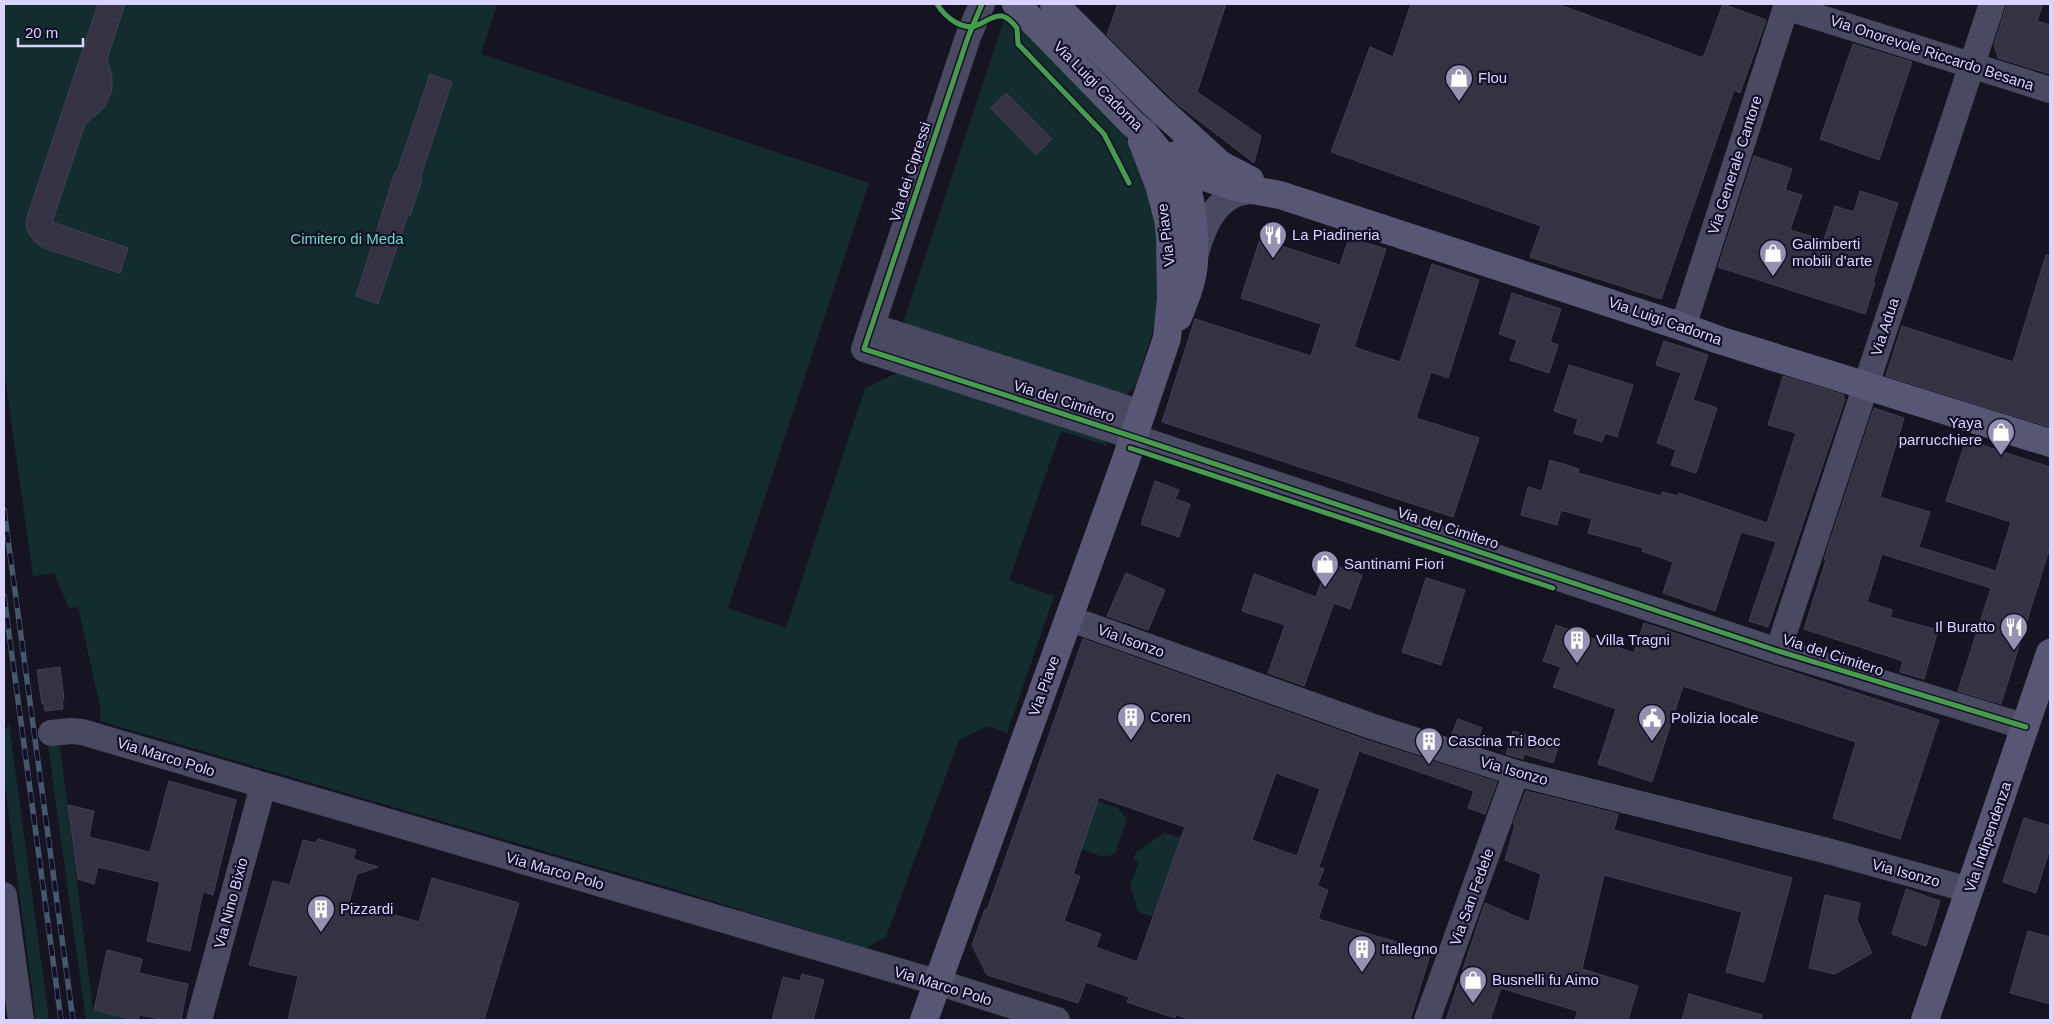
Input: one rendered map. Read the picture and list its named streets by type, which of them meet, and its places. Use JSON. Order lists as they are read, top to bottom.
{
  "streets": {
    "street": [
      "Via Onorevole Riccardo Besana",
      "Via Luigi Cadorna",
      "Via Generale Cantore",
      "Via dei Cipressi",
      "Via Piave",
      "Via Adua",
      "Via del Cimitero",
      "Via Isonzo",
      "Via Marco Polo",
      "Via Indipendenza",
      "Via San Fedele",
      "Via Nino Bixio"
    ]
  },
  "crossings": [
    ["Via Onorevole Riccardo Besana", "Via Generale Cantore"],
    ["Via Onorevole Riccardo Besana", "Via Adua"],
    ["Via Luigi Cadorna", "Via Generale Cantore"],
    ["Via Luigi Cadorna", "Via Piave"],
    ["Via Luigi Cadorna", "Via Adua"],
    ["Via dei Cipressi", "Via del Cimitero"],
    ["Via Piave", "Via del Cimitero"],
    ["Via Piave", "Via Isonzo"],
    ["Via Piave", "Via Marco Polo"],
    ["Via Adua", "Via del Cimitero"],
    ["Via del Cimitero", "Via Indipendenza"],
    ["Via Isonzo", "Via Indipendenza"],
    ["Via Isonzo", "Via San Fedele"],
    ["Via Marco Polo", "Via Nino Bixio"]
  ],
  "parks": ["Cimitero di Meda"],
  "places": {
    "shop": [
      "Flou",
      "Galimberti mobili d'arte",
      "Yaya parrucchiere",
      "Santinami Fiori",
      "Busnelli fu Aimo"
    ],
    "restaurant": ["La Piadineria", "Il Buratto"],
    "building": [
      "Villa Tragni",
      "Coren",
      "Cascina Tri Bocc",
      "Pizzardi",
      "Itallegno"
    ],
    "public building": ["Polizia locale"]
  },
  "scale_bar": "20 m"
}
